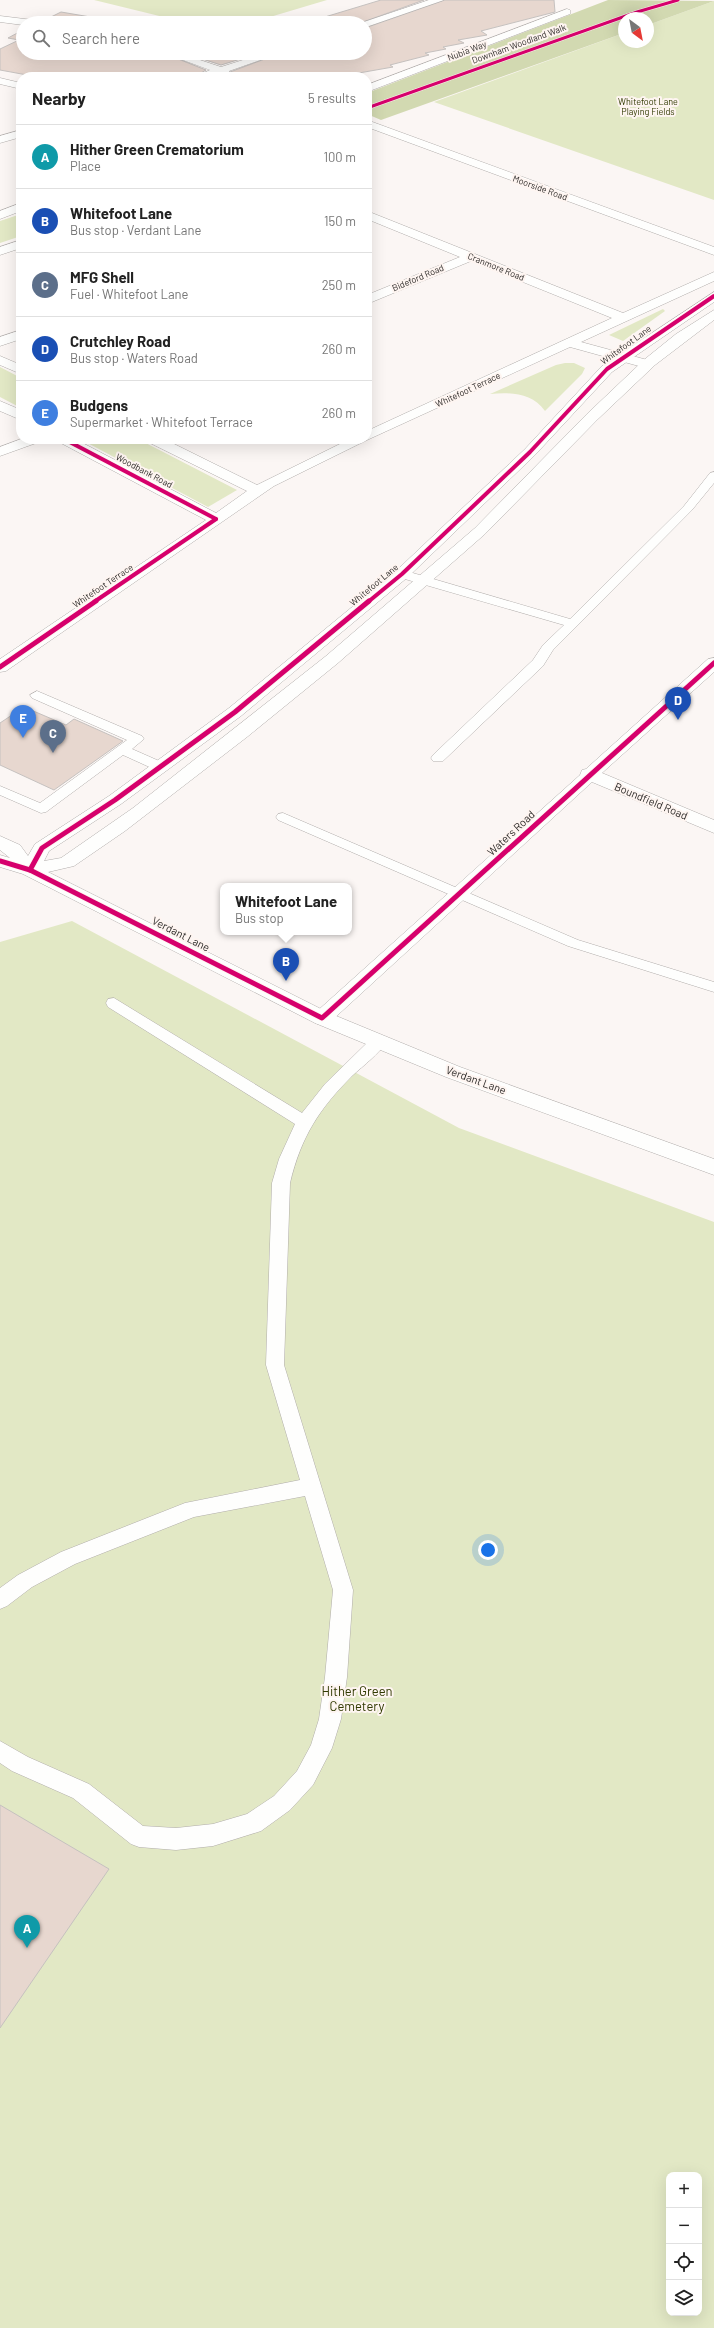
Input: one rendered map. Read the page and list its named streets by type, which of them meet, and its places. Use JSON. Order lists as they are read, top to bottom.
{
  "streets": {
    "street": [
      "Nubia Way",
      "Moorside Road",
      "Cranmore Road",
      "Bideford Road",
      "Whitefoot Lane",
      "Whitefoot Terrace",
      "Woodbank Road",
      "Boundfield Road",
      "Waters Road",
      "Verdant Lane"
    ],
    "cycle path": ["Downham Woodland Walk"]
  },
  "crossings": [
    ["Cranmore Road", "Bideford Road"],
    ["Cranmore Road", "Whitefoot Terrace"],
    ["Whitefoot Lane", "Verdant Lane"],
    ["Whitefoot Terrace", "Woodbank Road"],
    ["Boundfield Road", "Waters Road"],
    ["Waters Road", "Verdant Lane"]
  ],
  "parks": ["Whitefoot Lane Playing Fields", "Hither Green Cemetery"],
  "north": "bottom right",
  "page": {
    "search": "Search here",
    "heading": ["Nearby", "5 results"],
    "list": [
      {
        "mark": "A",
        "name": "Hither Green Crematorium",
        "note": "Place",
        "value": "100 m"
      },
      {
        "mark": "B",
        "name": "Whitefoot Lane",
        "note": "Bus stop · Verdant Lane",
        "value": "150 m"
      },
      {
        "mark": "C",
        "name": "MFG Shell",
        "note": "Fuel · Whitefoot Lane",
        "value": "250 m"
      },
      {
        "mark": "D",
        "name": "Crutchley Road",
        "note": "Bus stop · Waters Road",
        "value": "260 m"
      },
      {
        "mark": "E",
        "name": "Budgens",
        "note": "Supermarket · Whitefoot Terrace",
        "value": "260 m"
      }
    ],
    "pins": [
      "D",
      "E",
      "C",
      "B",
      "A"
    ],
    "popup": ["Whitefoot Lane", "Bus stop"],
    "map_buttons": ["+", "−"]
  }
}
